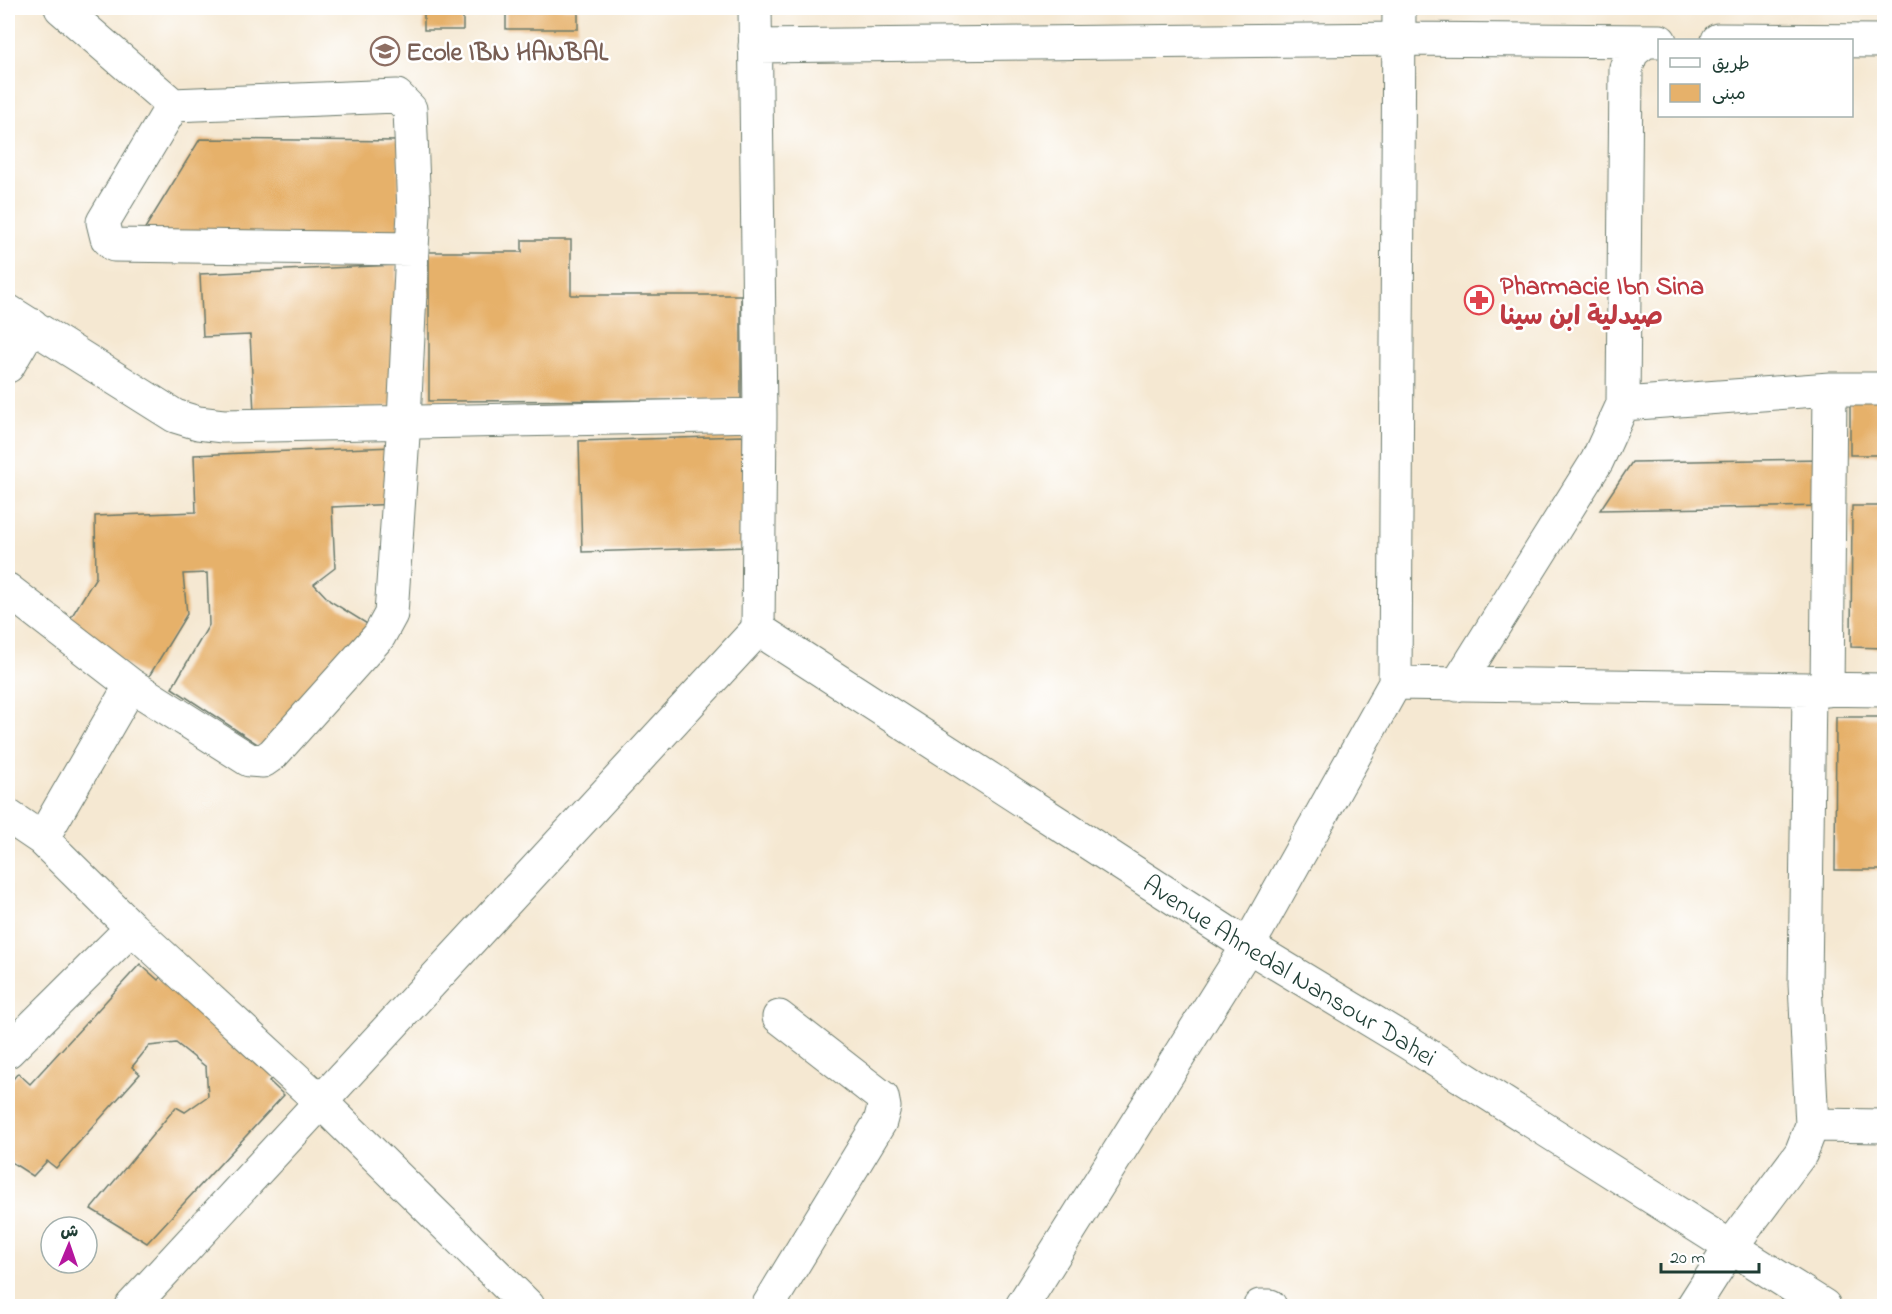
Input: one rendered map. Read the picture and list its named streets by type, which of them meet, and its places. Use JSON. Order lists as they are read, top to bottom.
{
  "streets": {
    "street": ["Avenue Ahnedal Nansour Dahei"]
  },
  "places": {
    "school or university": ["Ecole IBN HANBAL"],
    "pharmacy": ["Pharmacie Ibn Sina صيدلية ابن سينا"]
  },
  "legend": ["طريق", "مبنى"],
  "scale_bar": "20 m",
  "north": "top"
}
